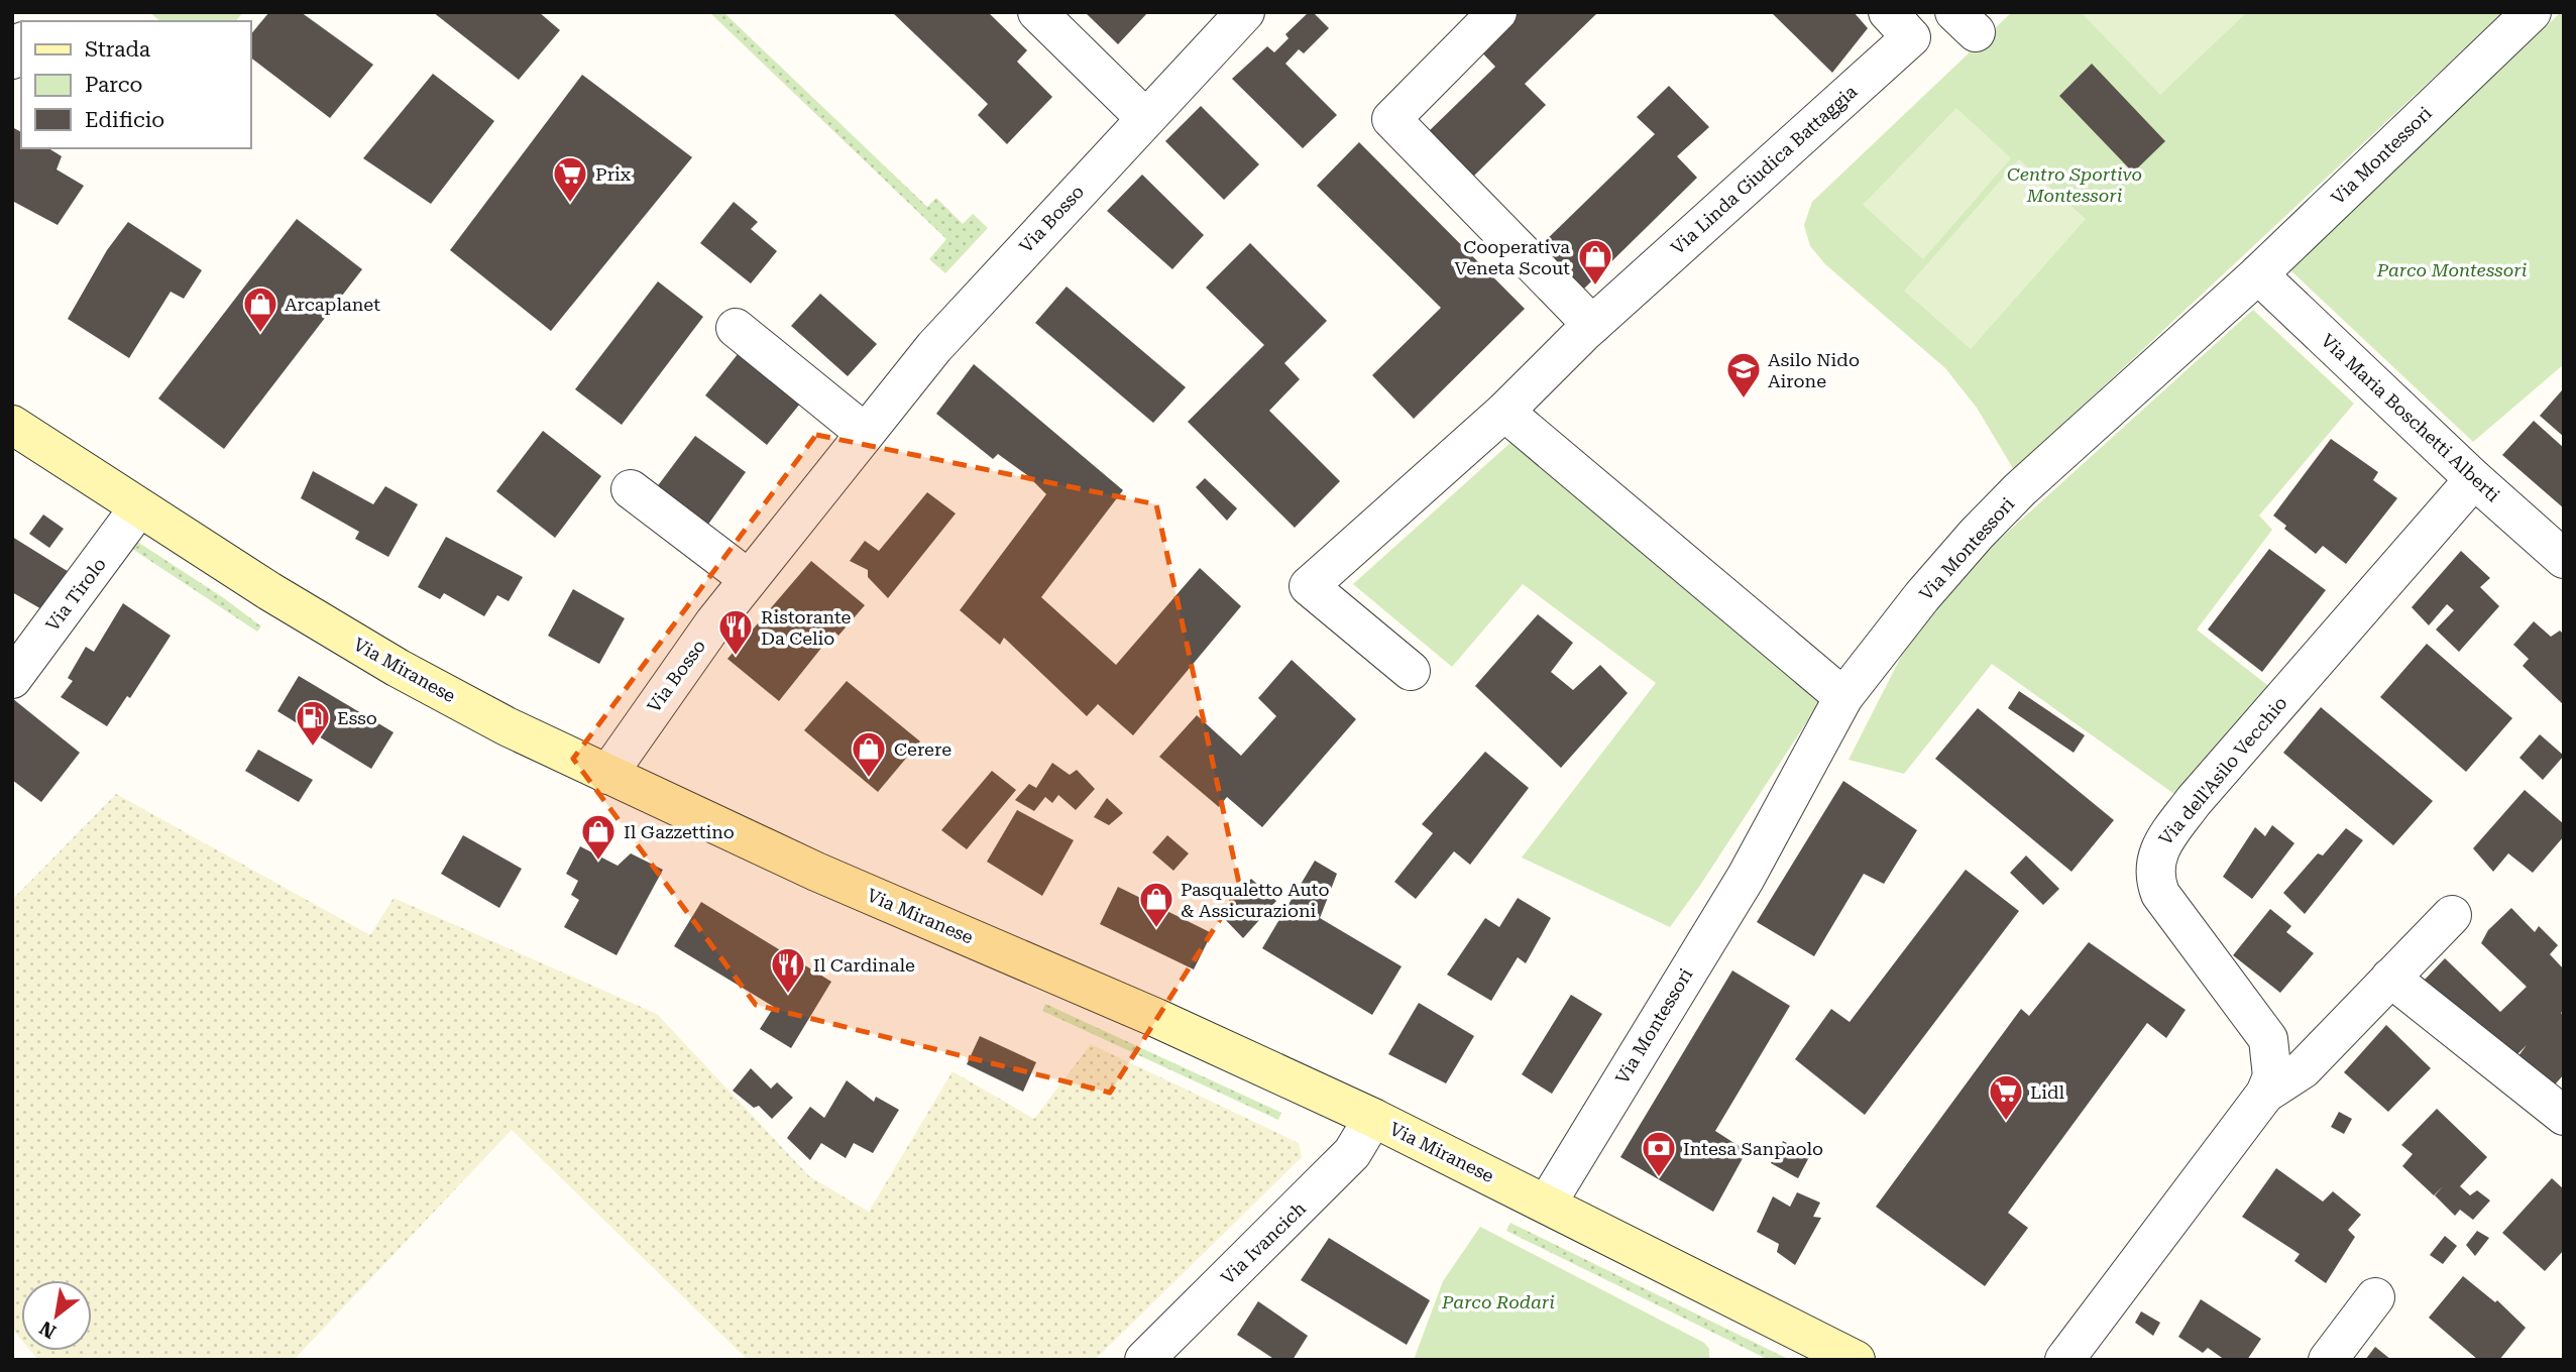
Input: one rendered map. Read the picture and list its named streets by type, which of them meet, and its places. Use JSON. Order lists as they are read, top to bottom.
{
  "streets": {
    "street": [
      "Via Montessori",
      "Via Linda Giudica Battaggia",
      "Via Bosso",
      "Via Maria Boschetti Alberti",
      "Via Tirolo",
      "Via Miranese",
      "Via dell'Asilo Vecchio",
      "Via Ivancich"
    ]
  },
  "crossings": [
    ["Via Montessori", "Via Maria Boschetti Alberti"],
    ["Via Montessori", "Via Miranese"],
    ["Via Bosso", "Via Miranese"],
    ["Via Maria Boschetti Alberti", "Via dell'Asilo Vecchio"],
    ["Via Tirolo", "Via Miranese"],
    ["Via Miranese", "Via Ivancich"]
  ],
  "parks": ["Centro Sportivo Montessori", "Parco Montessori", "Parco Rodari"],
  "places": {
    "supermarket": ["Prix", "Lidl"],
    "shop": [
      "Cooperativa Veneta Scout",
      "Arcaplanet",
      "Cerere",
      "Il Gazzettino",
      "Pasqualetto Auto & Assicurazioni"
    ],
    "school or university": ["Asilo Nido Airone"],
    "restaurant": ["Ristorante Da Celio", "Il Cardinale"],
    "fuel station": ["Esso"],
    "bank": ["Intesa Sanpaolo"]
  },
  "legend": ["Strada", "Parco", "Edificio"],
  "north": "bottom left"
}
